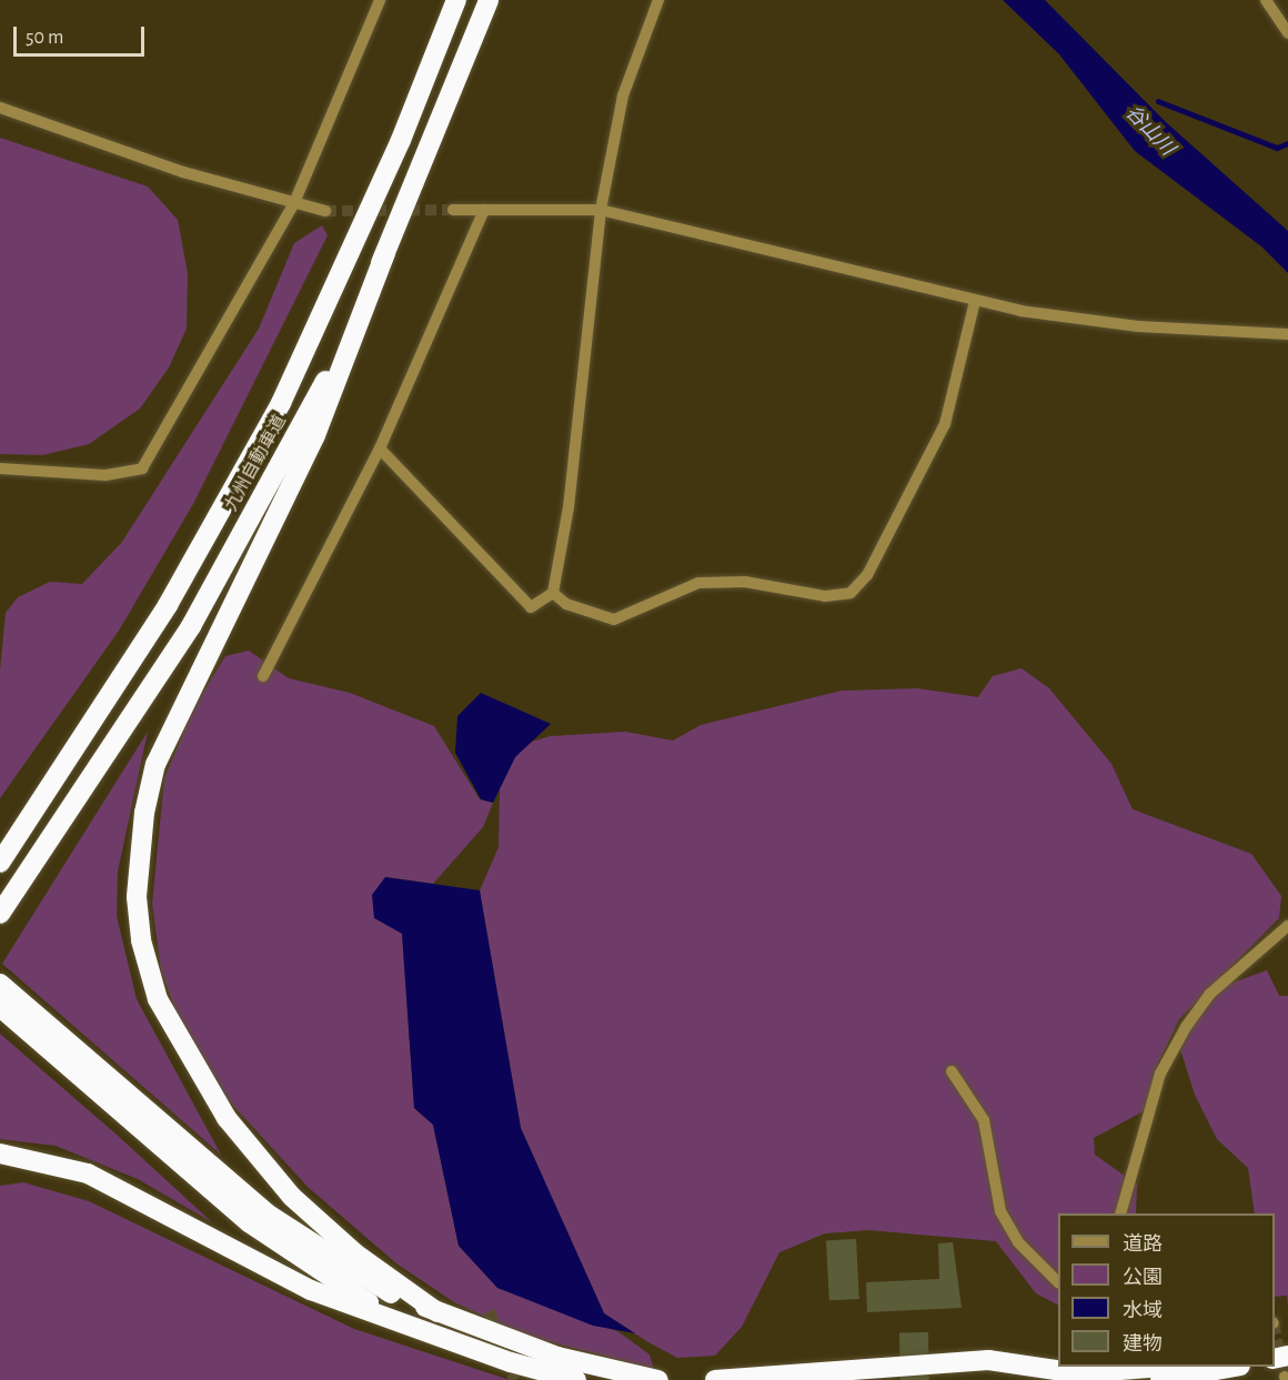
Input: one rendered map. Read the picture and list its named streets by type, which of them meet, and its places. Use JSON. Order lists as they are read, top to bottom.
{
  "streets": {
    "highway": ["九州自動車道"]
  },
  "water": ["谷山川"],
  "legend": [
    "道路",
    "公園",
    "水域",
    "建物"
  ],
  "scale_bar": "50 m"
}
